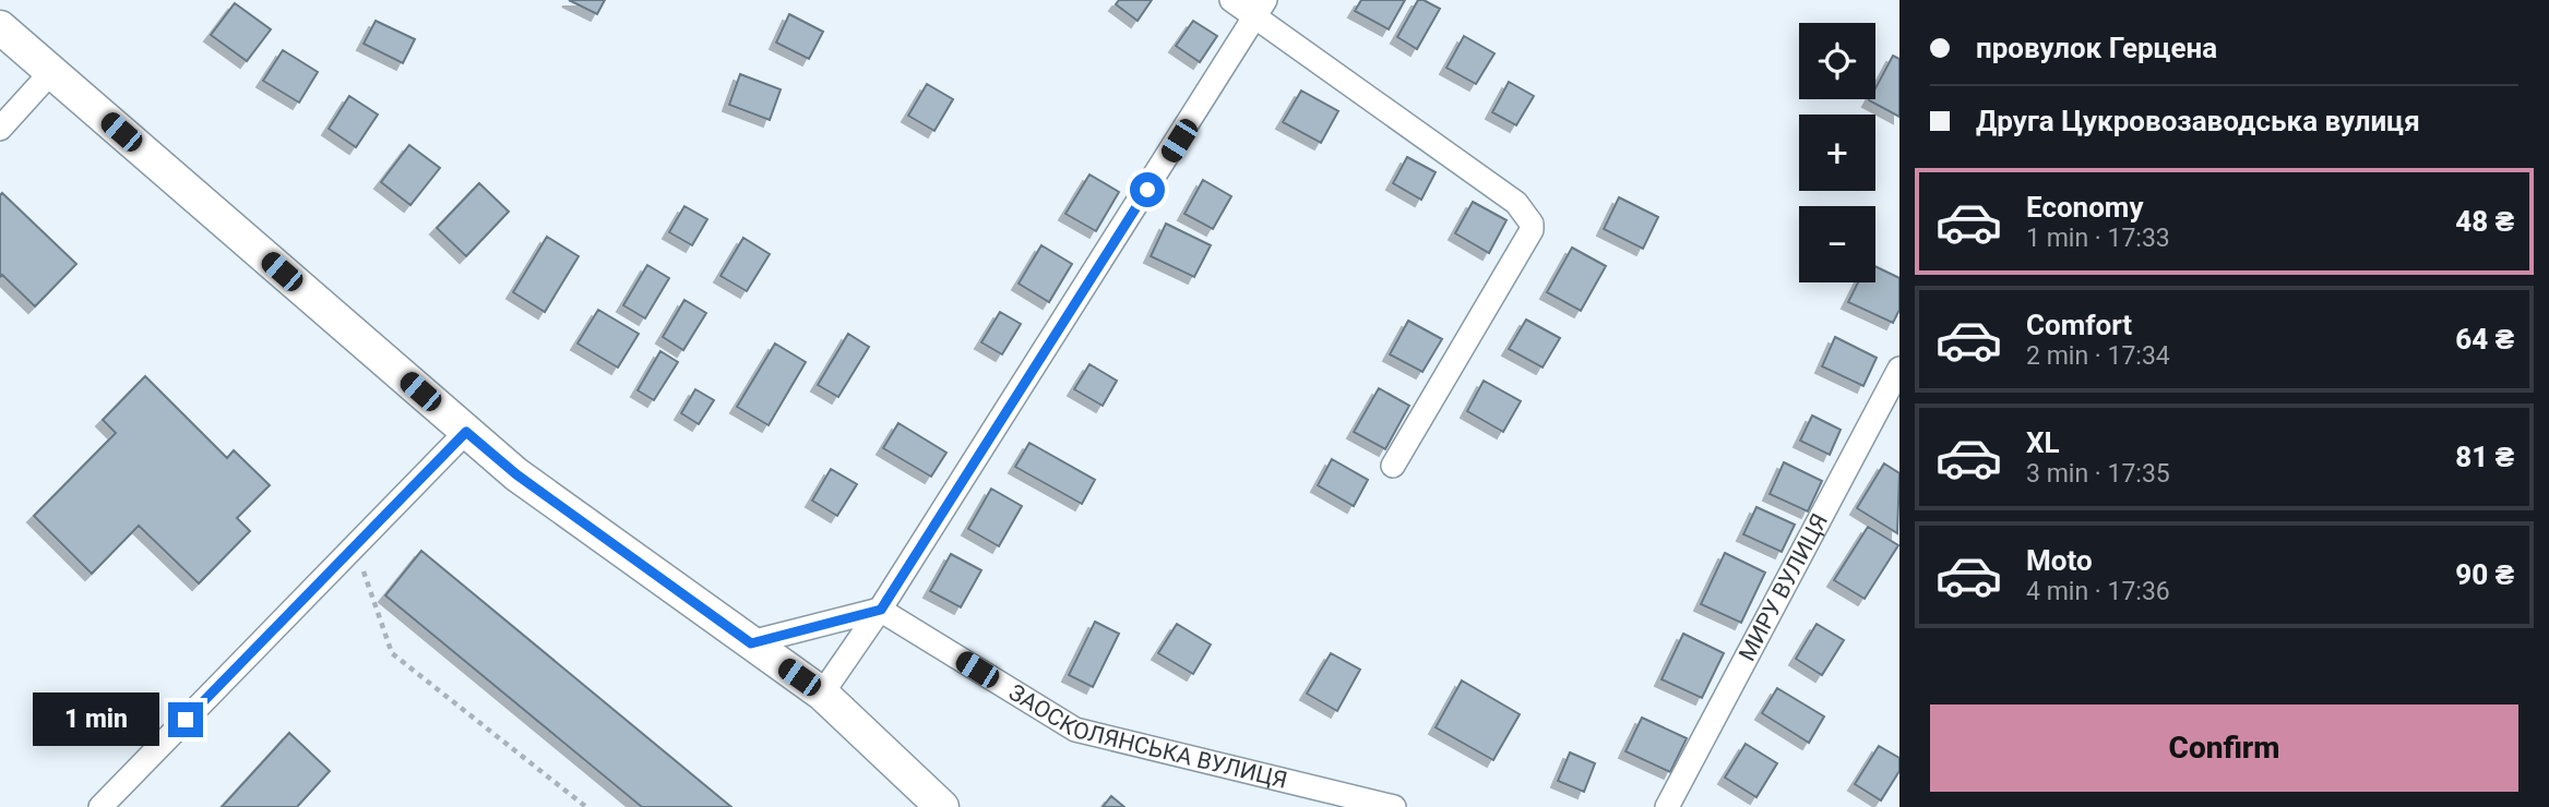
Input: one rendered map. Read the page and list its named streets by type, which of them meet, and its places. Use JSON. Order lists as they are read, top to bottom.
{
  "streets": {
    "street": ["МИРУ ВУЛИЦЯ", "ЗАОСКОЛЯНСЬКА ВУЛИЦЯ"]
  },
  "page": {
    "banner": ["провулок Герцена", "Друга Цукровозаводська вулиця"],
    "map_buttons": ["+", "−"],
    "list": [
      {
        "name": "Economy",
        "note": "1 min · 17:33",
        "value": "48 ₴"
      },
      {
        "name": "Comfort",
        "note": "2 min · 17:34",
        "value": "64 ₴"
      },
      {
        "name": "XL",
        "note": "3 min · 17:35",
        "value": "81 ₴"
      },
      {
        "name": "Moto",
        "note": "4 min · 17:36",
        "value": "90 ₴"
      }
    ],
    "buttons": "Confirm",
    "bubble": "1 min"
  }
}
